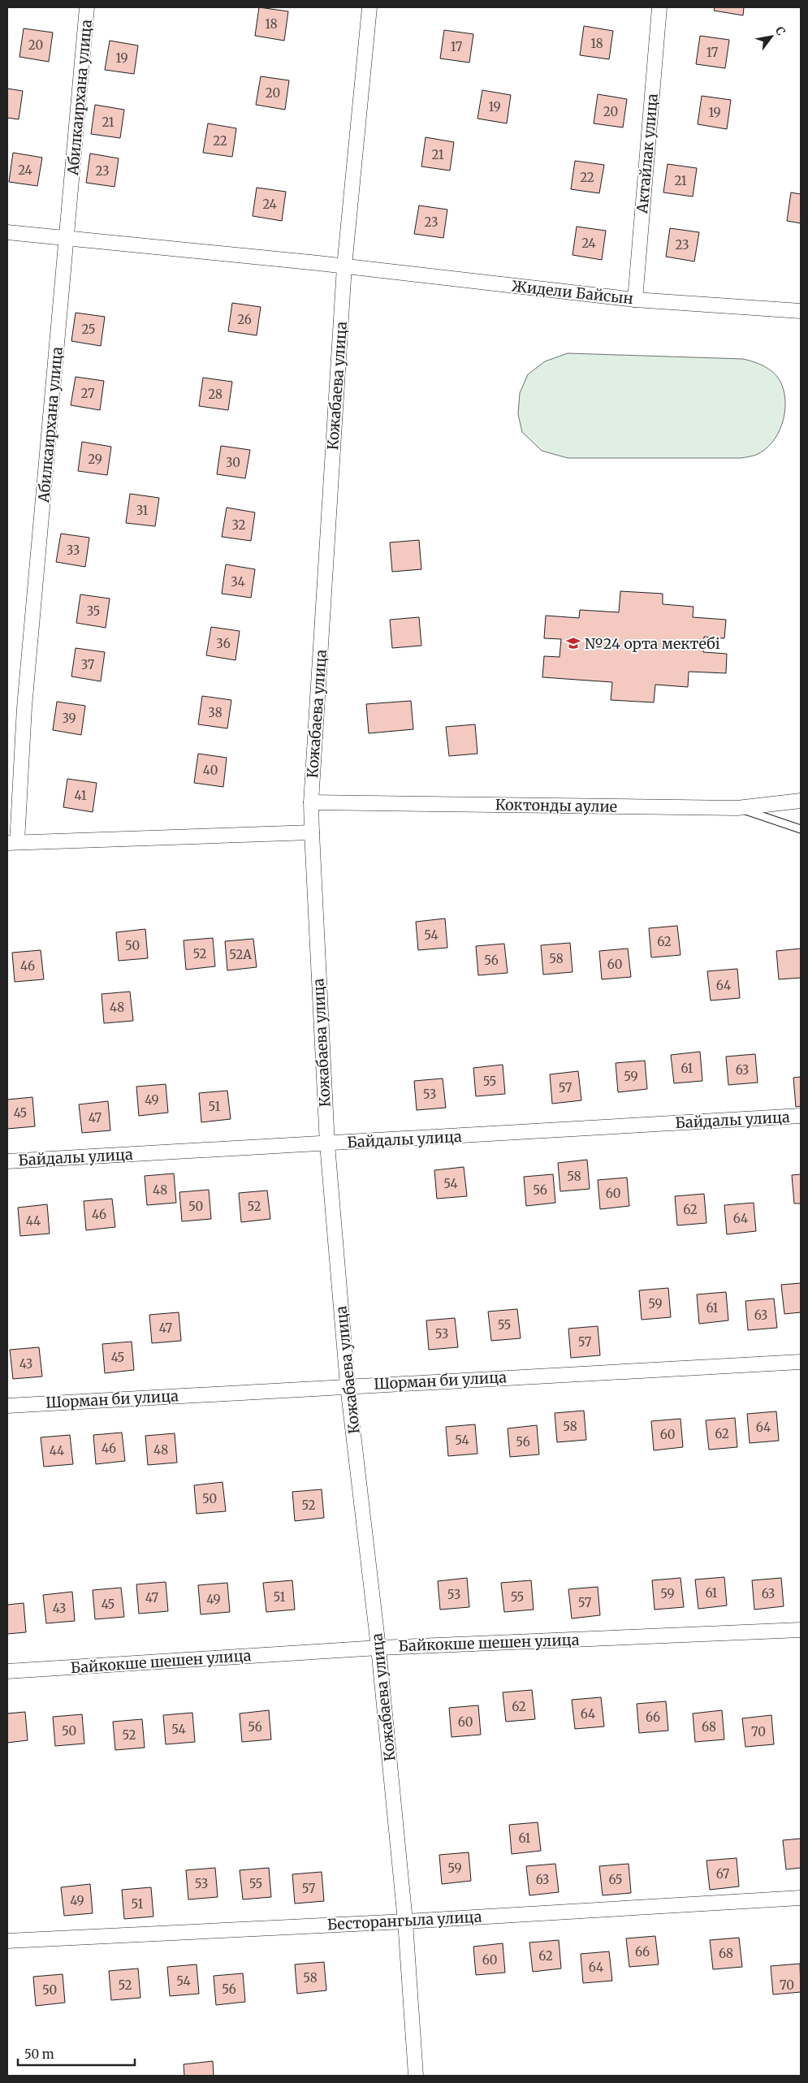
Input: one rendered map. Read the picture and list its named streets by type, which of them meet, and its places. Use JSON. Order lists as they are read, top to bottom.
{
  "streets": {
    "street": [
      "Абилкаирхана улица",
      "Актайлак улица",
      "Жидели Байсын",
      "Кожабаева улица",
      "Коктонды аулие",
      "Байдалы улица",
      "Шорман би улица",
      "Байкокше шешен улица",
      "Бесторангыла улица"
    ]
  },
  "crossings": [
    ["Абилкаирхана улица", "Жидели Байсын"],
    ["Актайлак улица", "Жидели Байсын"],
    ["Жидели Байсын", "Кожабаева улица"],
    ["Кожабаева улица", "Коктонды аулие"],
    ["Кожабаева улица", "Байдалы улица"],
    ["Кожабаева улица", "Шорман би улица"],
    ["Кожабаева улица", "Байкокше шешен улица"],
    ["Кожабаева улица", "Бесторангыла улица"]
  ],
  "places": {
    "school or university": ["№24 орта мектебі"]
  },
  "house_numbers": [
    "18",
    "18",
    "20",
    "17",
    "17",
    "19",
    "20",
    "19",
    "20",
    "19",
    "21",
    "22",
    "21",
    "24",
    "23",
    "22",
    "21",
    "24",
    "23",
    "24",
    "23",
    "26",
    "25",
    "27",
    "28",
    "29",
    "30",
    "31",
    "32",
    "33",
    "34",
    "35",
    "36",
    "37",
    "38",
    "39",
    "40",
    "41",
    "54",
    "62",
    "50",
    "52",
    "52A",
    "58",
    "56",
    "60",
    "46",
    "64",
    "48",
    "61",
    "63",
    "59",
    "55",
    "57",
    "53",
    "49",
    "51",
    "45",
    "47",
    "58",
    "54",
    "48",
    "56",
    "60",
    "50",
    "52",
    "62",
    "46",
    "64",
    "44",
    "59",
    "61",
    "63",
    "55",
    "47",
    "53",
    "57",
    "45",
    "43",
    "58",
    "64",
    "62",
    "60",
    "54",
    "56",
    "46",
    "48",
    "44",
    "50",
    "52",
    "61",
    "59",
    "63",
    "53",
    "51",
    "55",
    "47",
    "49",
    "57",
    "45",
    "43",
    "62",
    "64",
    "66",
    "60",
    "56",
    "68",
    "54",
    "50",
    "70",
    "52",
    "61",
    "59",
    "67",
    "63",
    "65",
    "53",
    "55",
    "57",
    "49",
    "51",
    "66",
    "68",
    "62",
    "60",
    "64",
    "58",
    "54",
    "52",
    "70",
    "56",
    "50"
  ],
  "scale_bar": "50 m",
  "north": "top right"
}
